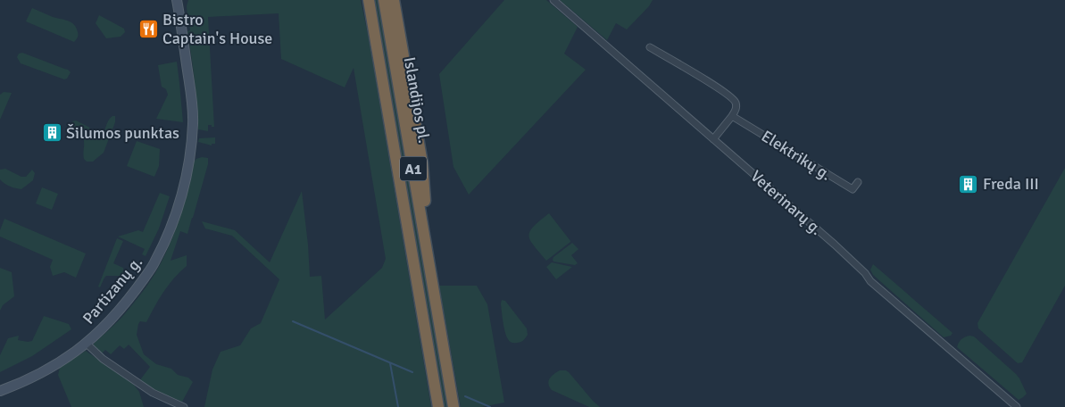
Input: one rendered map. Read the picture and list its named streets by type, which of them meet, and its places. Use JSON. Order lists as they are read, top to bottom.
{
  "streets": {
    "highway": ["Islandijos pl.", "A1"],
    "street": ["Elektrikų g.", "Veterinarų g.", "Partizanų g."]
  },
  "places": {
    "restaurant": ["Bistro Captain's House"],
    "building": ["Šilumos punktas", "Freda III"]
  }
}
